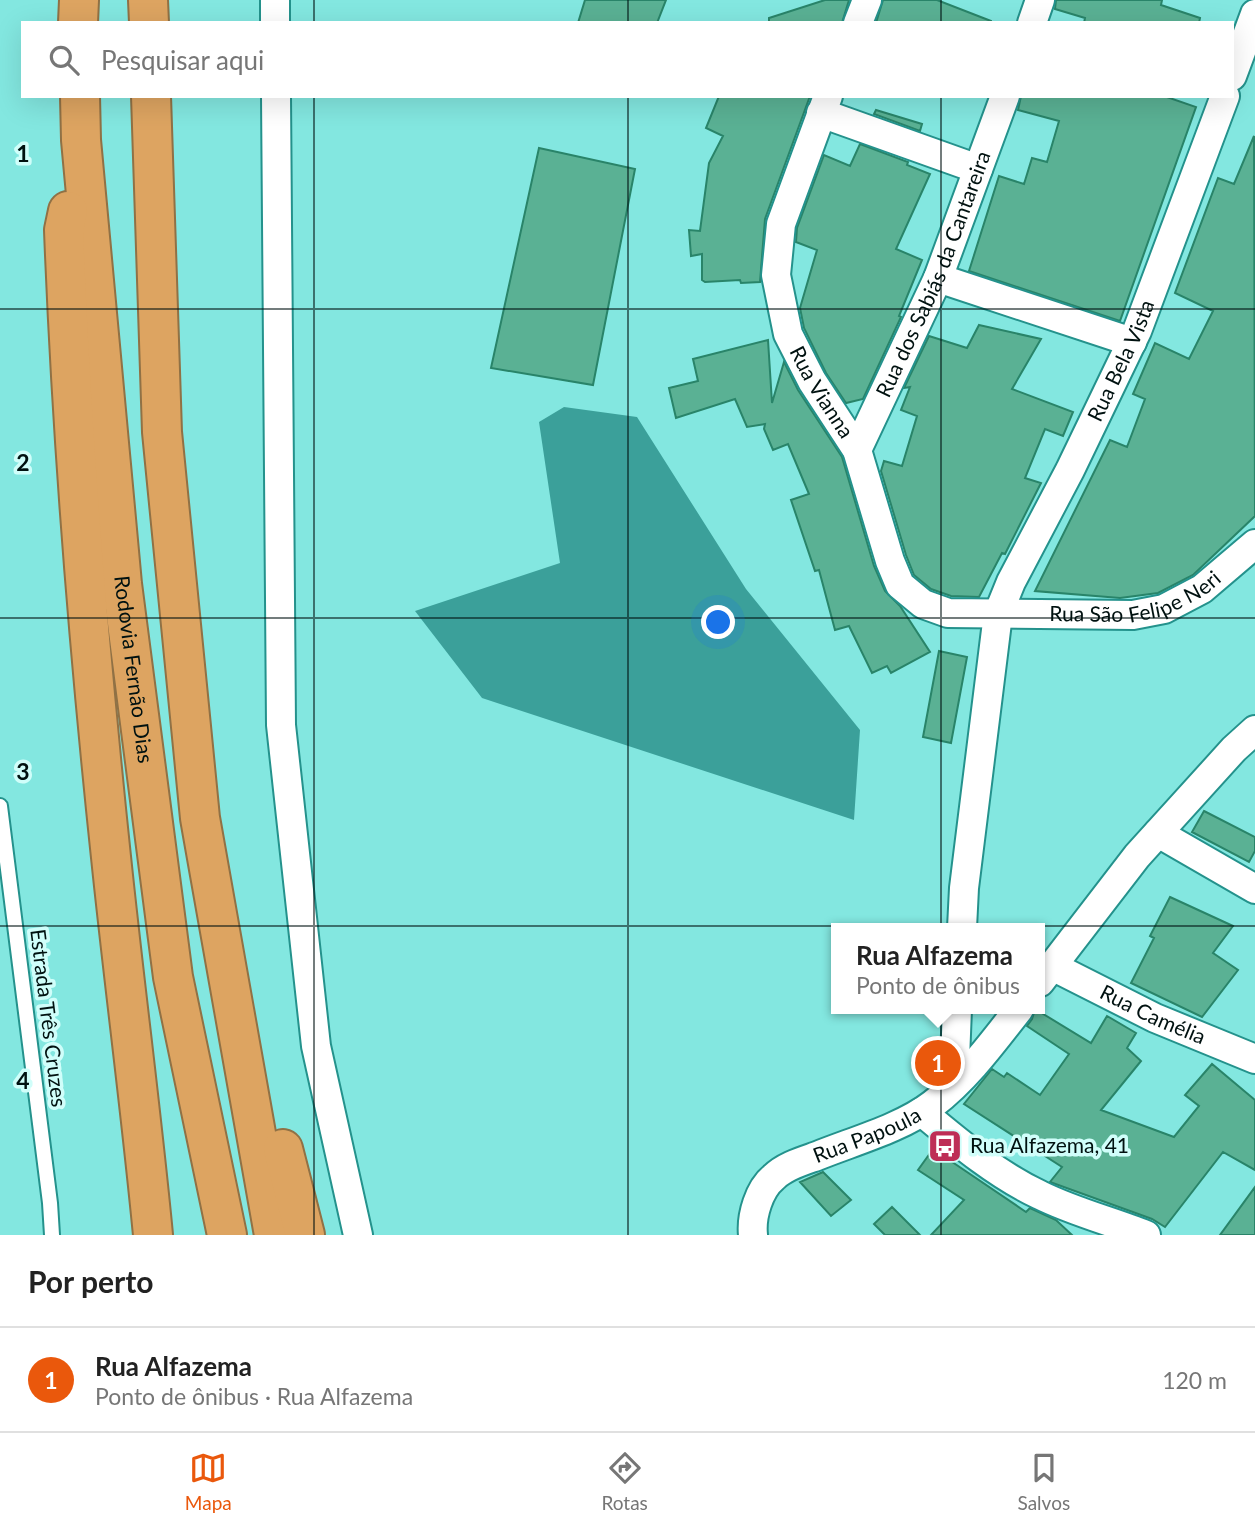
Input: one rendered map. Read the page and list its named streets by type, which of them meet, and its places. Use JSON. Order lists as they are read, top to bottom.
{
  "streets": {
    "highway": ["Rodovia Fernão Dias"],
    "street": [
      "Rua dos Sabiás da Cantareira",
      "Rua Bela Vista",
      "Rua Vianna",
      "Rua São Felipe Neri",
      "Rua Camélia",
      "Rua Papoula"
    ],
    "lane": ["Estrada Três Cruzes"]
  },
  "crossings": [
    ["Rua dos Sabiás da Cantareira", "Rua Vianna"],
    ["Rua Bela Vista", "Rua Vianna"],
    ["Rua Bela Vista", "Rua São Felipe Neri"],
    ["Rua Vianna", "Rua São Felipe Neri"]
  ],
  "places": {
    "bus stop": ["Rua Alfazema, 41"]
  },
  "page": {
    "search": "Pesquisar aqui",
    "popup": ["Rua Alfazema", "Ponto de ônibus"],
    "pins": "1",
    "heading": "Por perto",
    "list": [
      {
        "mark": "1",
        "name": "Rua Alfazema",
        "note": "Ponto de ônibus · Rua Alfazema",
        "value": "120 m"
      }
    ],
    "nav": ["Mapa", "Rotas", "Salvos"]
  },
  "grid": {
    "rows": [
      "1",
      "2",
      "3",
      "4"
    ]
  }
}
